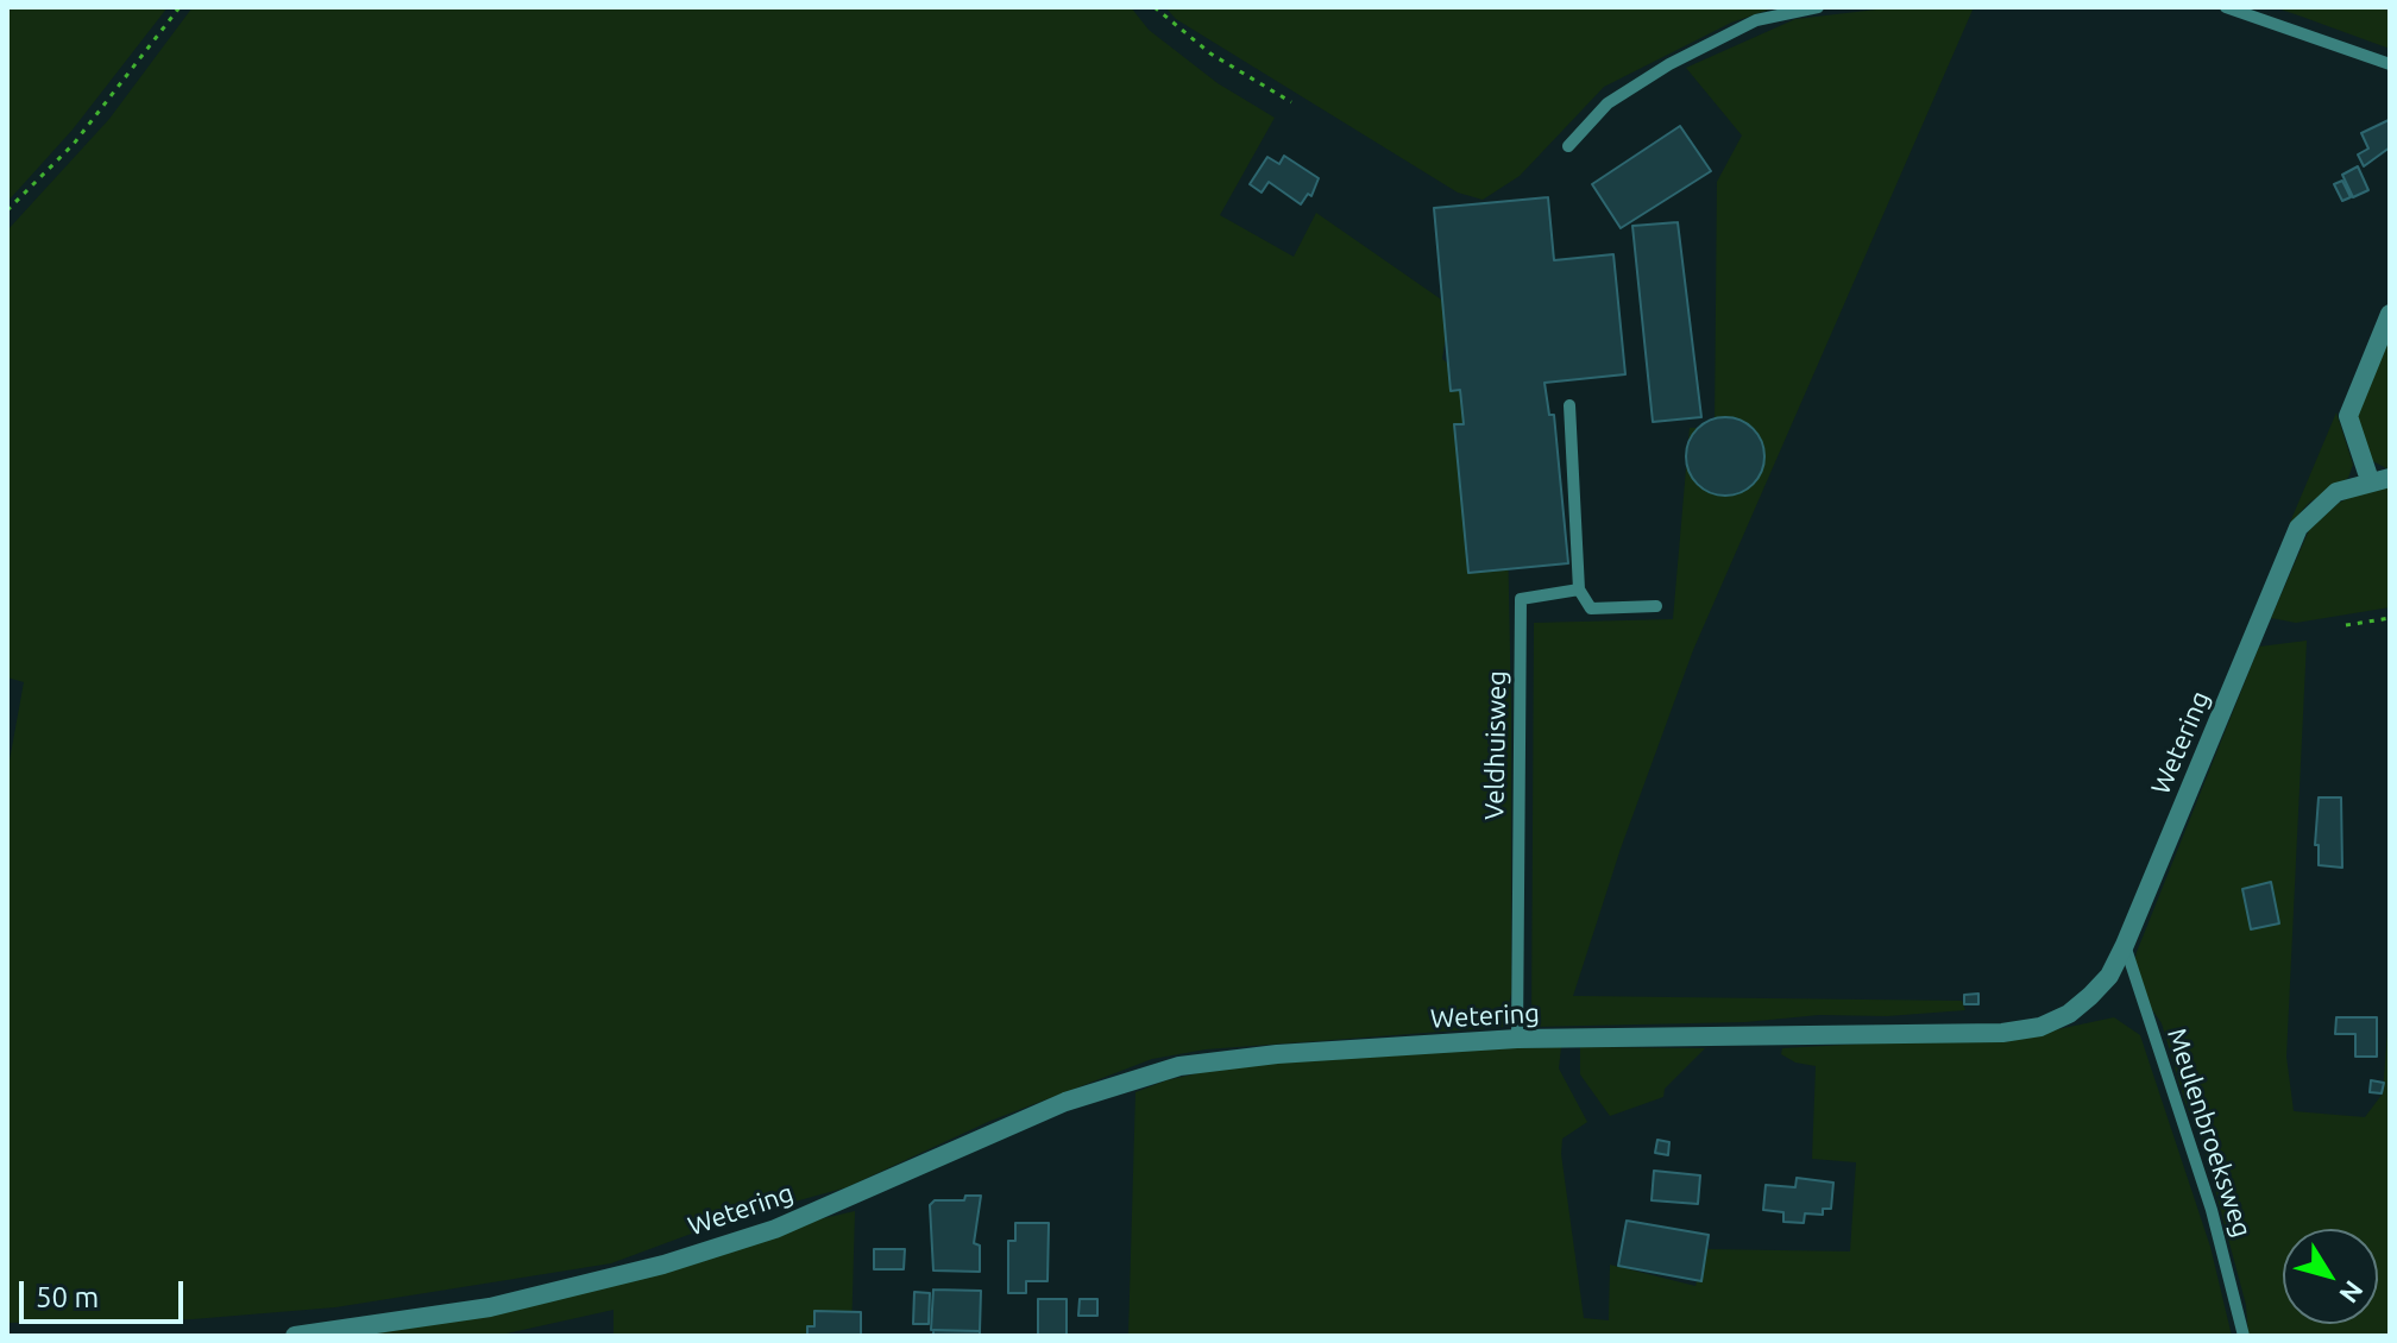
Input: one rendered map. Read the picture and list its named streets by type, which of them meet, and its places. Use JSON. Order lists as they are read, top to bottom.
{
  "streets": {
    "street": ["Wetering"],
    "lane": ["Veldhuisweg", "Meulenbroeksweg"]
  },
  "crossings": [
    ["Wetering", "Veldhuisweg"],
    ["Wetering", "Meulenbroeksweg"]
  ],
  "scale_bar": "50 m",
  "north": "bottom right"
}
